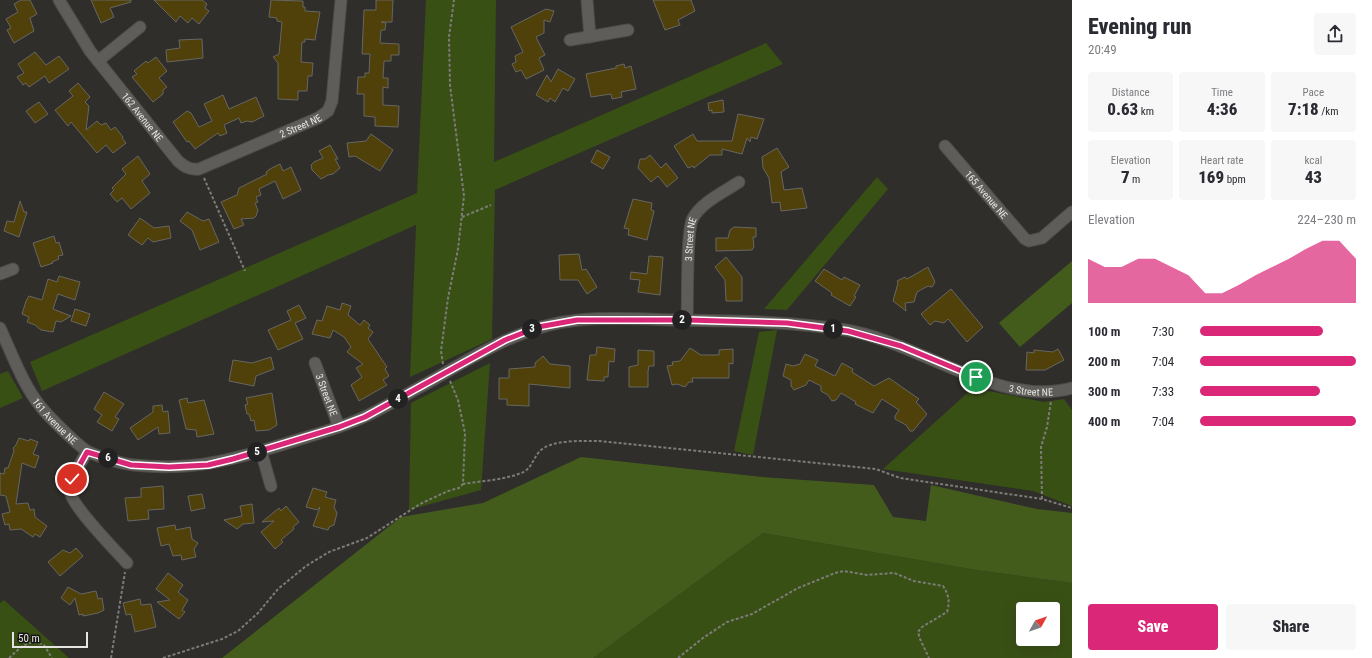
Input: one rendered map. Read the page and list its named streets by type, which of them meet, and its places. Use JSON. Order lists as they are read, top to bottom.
{
  "streets": {
    "street": [
      "162 Avenue NE",
      "2 Street NE",
      "165 Avenue NE",
      "3 Street NE",
      "161 Avenue NE"
    ]
  },
  "crossings": [
    ["162 Avenue NE", "2 Street NE"],
    ["3 Street NE", "161 Avenue NE"]
  ],
  "scale_bar": "50 m",
  "north": "top right",
  "page": {
    "heading": ["Evening run", "20:49"],
    "stats": [
      ["Distance", "0.63 km"],
      ["Time", "4:36"],
      ["Pace", "7:18 /km"],
      ["Elevation", "7 m"],
      ["Heart rate", "169 bpm"],
      ["kcal", "43"]
    ],
    "chart": ["Elevation", "224–230 m"],
    "pins": [
      "2",
      "1",
      "3",
      "4",
      "5",
      "6"
    ],
    "list": [
      {
        "name": "100 m",
        "note": "7:30"
      },
      {
        "name": "200 m",
        "note": "7:04"
      },
      {
        "name": "300 m",
        "note": "7:33"
      },
      {
        "name": "400 m",
        "note": "7:04"
      }
    ],
    "buttons": ["Save", "Share"],
    "scale": "50 m"
  }
}
